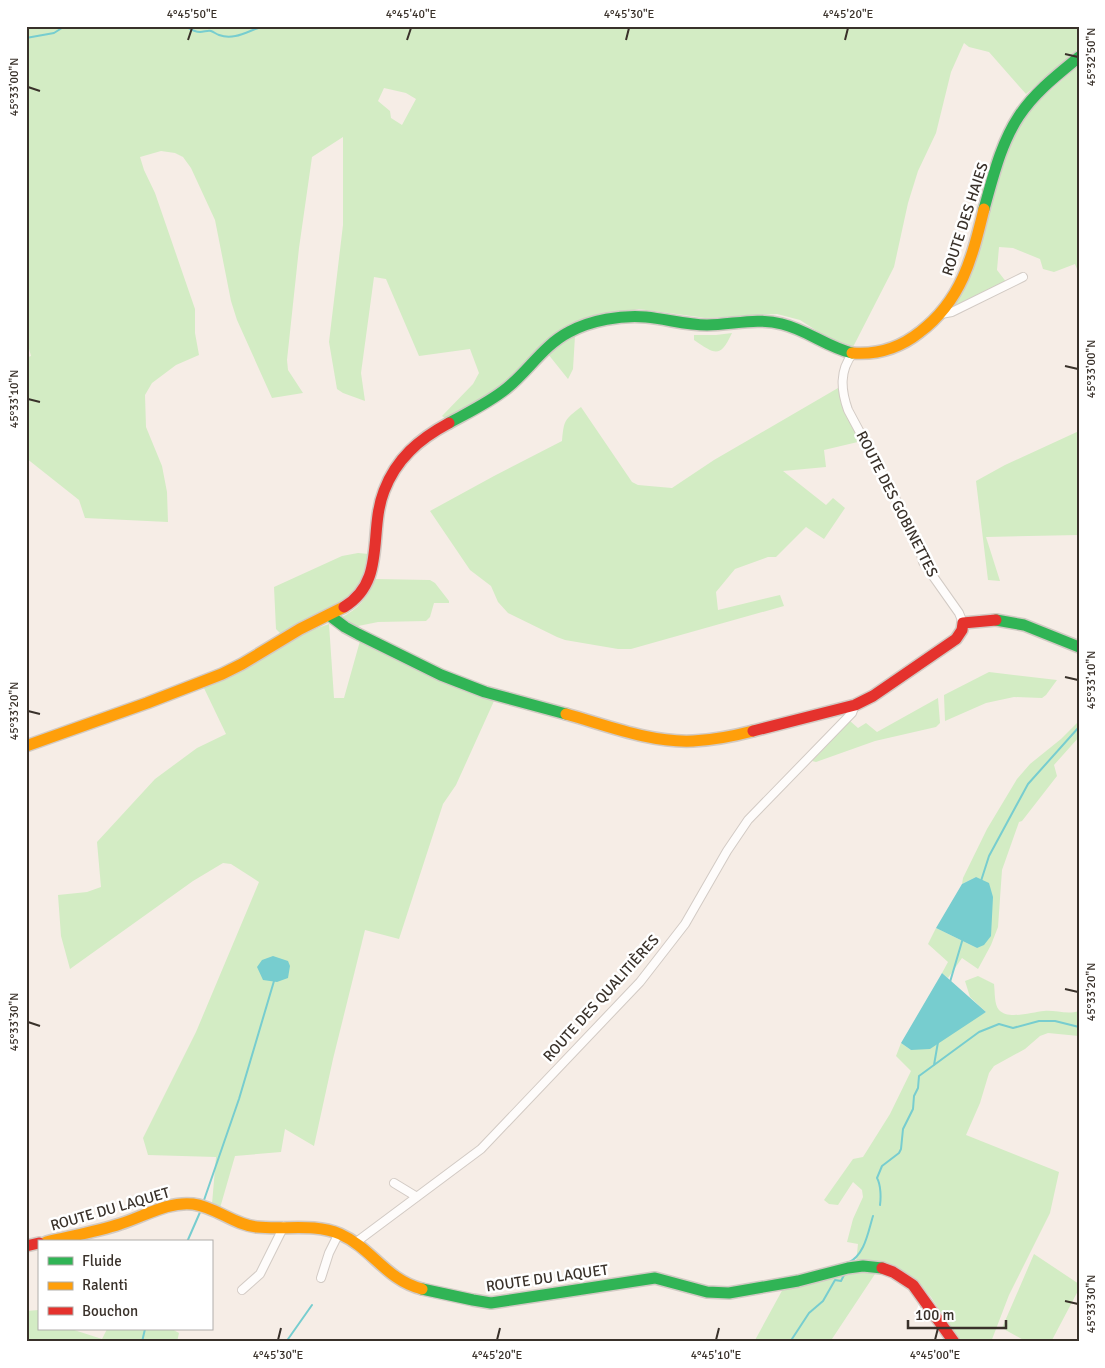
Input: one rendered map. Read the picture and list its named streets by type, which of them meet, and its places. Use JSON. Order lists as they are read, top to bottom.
{
  "streets": {
    "street": [
      "ROUTE DES HAIES",
      "ROUTE DES GOBINETTES",
      "ROUTE DES QUALITIÈRES",
      "ROUTE DU LAQUET"
    ]
  },
  "crossings": [
    ["ROUTE DES HAIES", "ROUTE DES GOBINETTES"],
    ["ROUTE DES GOBINETTES", "ROUTE DES QUALITIÈRES"],
    ["ROUTE DES QUALITIÈRES", "ROUTE DU LAQUET"]
  ],
  "legend": ["Fluide", "Ralenti", "Bouchon"],
  "scale_bar": "100 m",
  "coordinates": [
    "4°45'50\"E",
    "4°45'40\"E",
    "4°45'30\"E",
    "4°45'20\"E",
    "45°32'50\"N",
    "45°33'00\"N",
    "45°33'10\"N",
    "45°33'20\"N",
    "45°33'30\"N",
    "4°45'10\"E",
    "4°45'00\"E"
  ]
}
